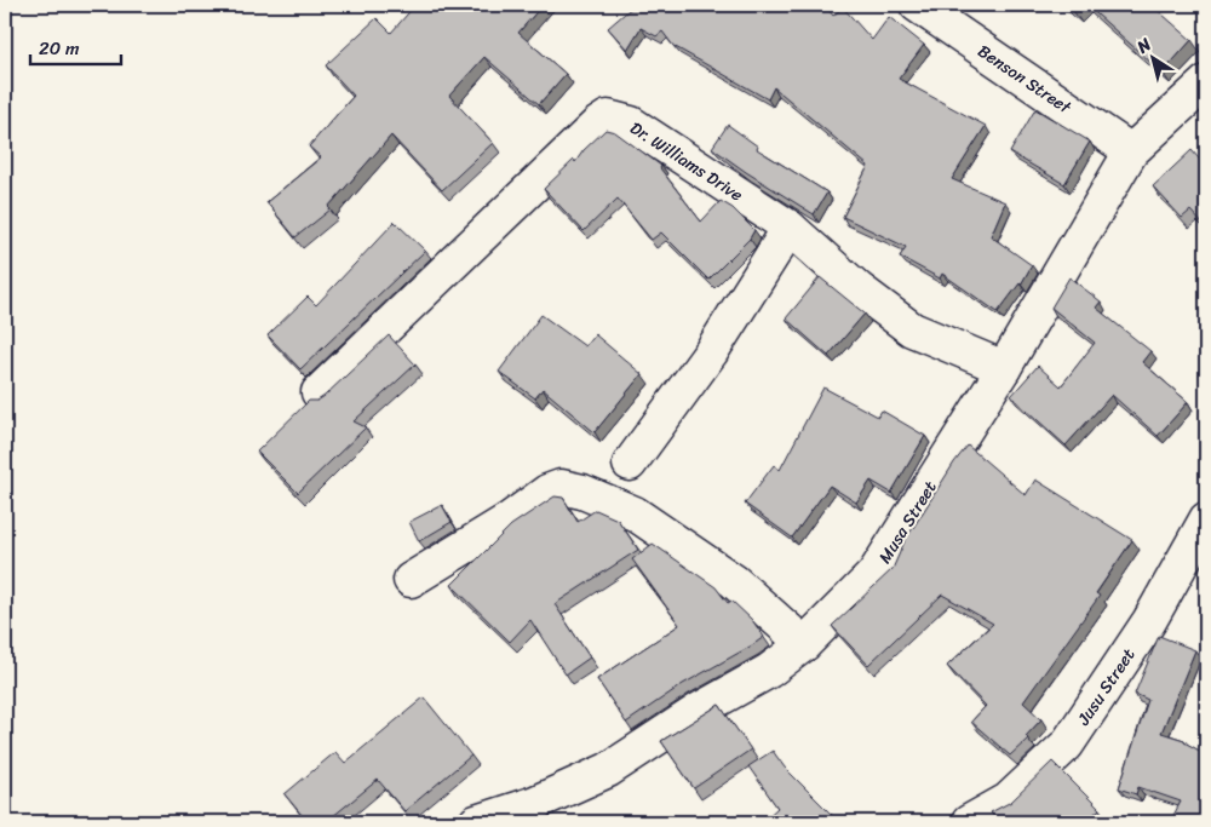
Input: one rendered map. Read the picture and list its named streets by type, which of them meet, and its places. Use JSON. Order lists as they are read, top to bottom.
{
  "streets": {
    "street": [
      "Benson Street",
      "Dr. Williams Drive",
      "Musa Street",
      "Jusu Street"
    ]
  },
  "crossings": [
    ["Benson Street", "Musa Street"],
    ["Dr. Williams Drive", "Musa Street"]
  ],
  "scale_bar": "20 m",
  "north": "top left"
}
